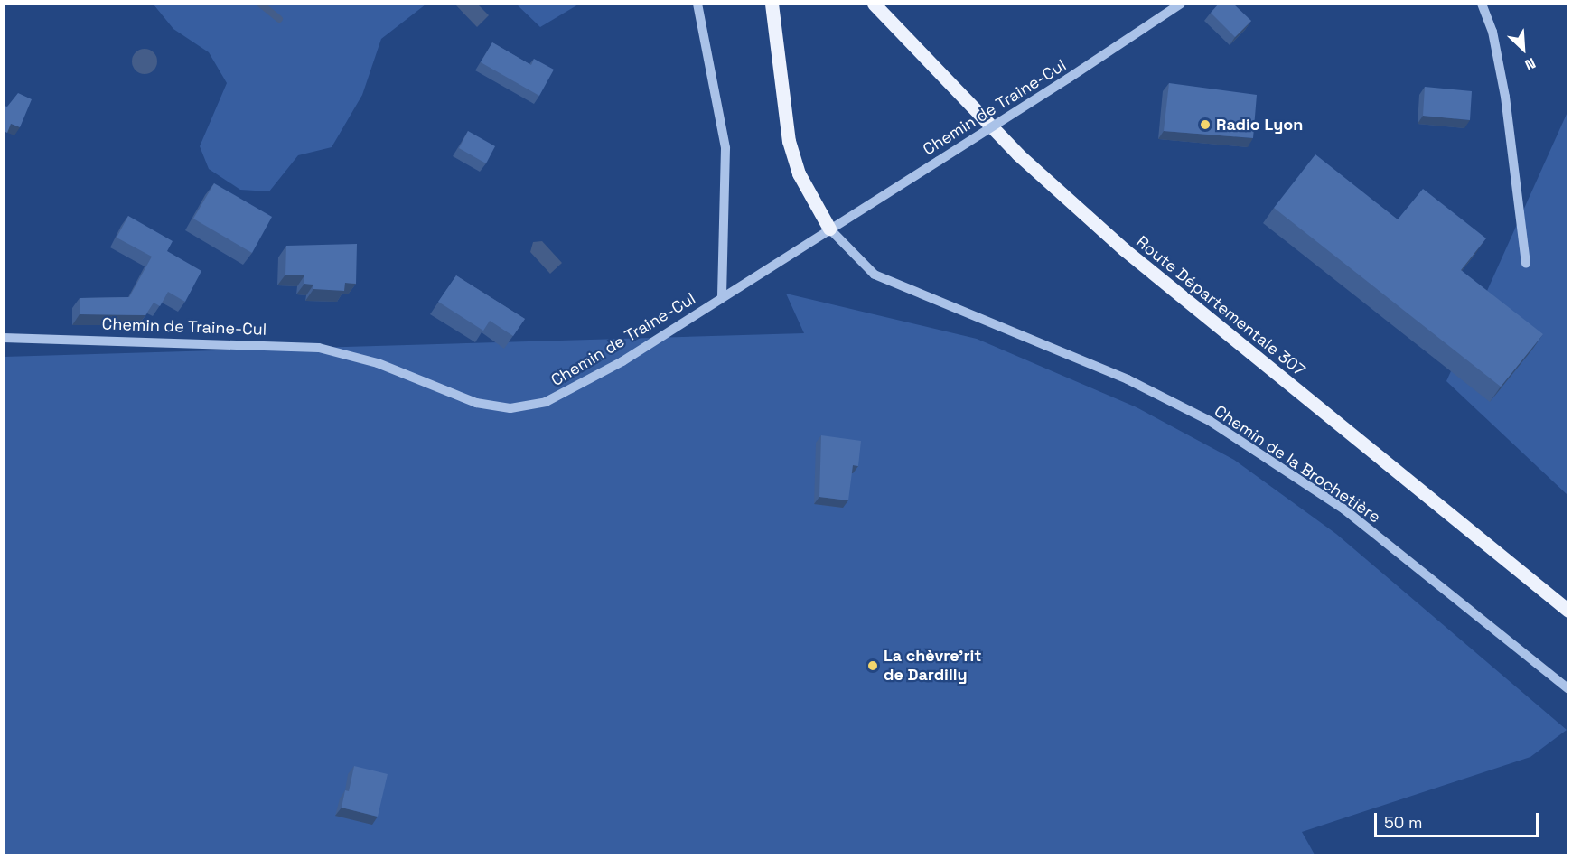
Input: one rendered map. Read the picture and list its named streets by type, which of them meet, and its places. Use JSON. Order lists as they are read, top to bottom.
{
  "streets": {
    "main road": ["Route Départementale 307"],
    "street": ["Chemin de Traine-Cul", "Chemin de la Brochetière"]
  },
  "crossings": [
    ["Chemin de Traine-Cul", "Chemin de la Brochetière"]
  ],
  "places": ["Radio Lyon", "La chèvre'rit de Dardilly"],
  "scale_bar": "50 m",
  "north": "bottom right"
}
